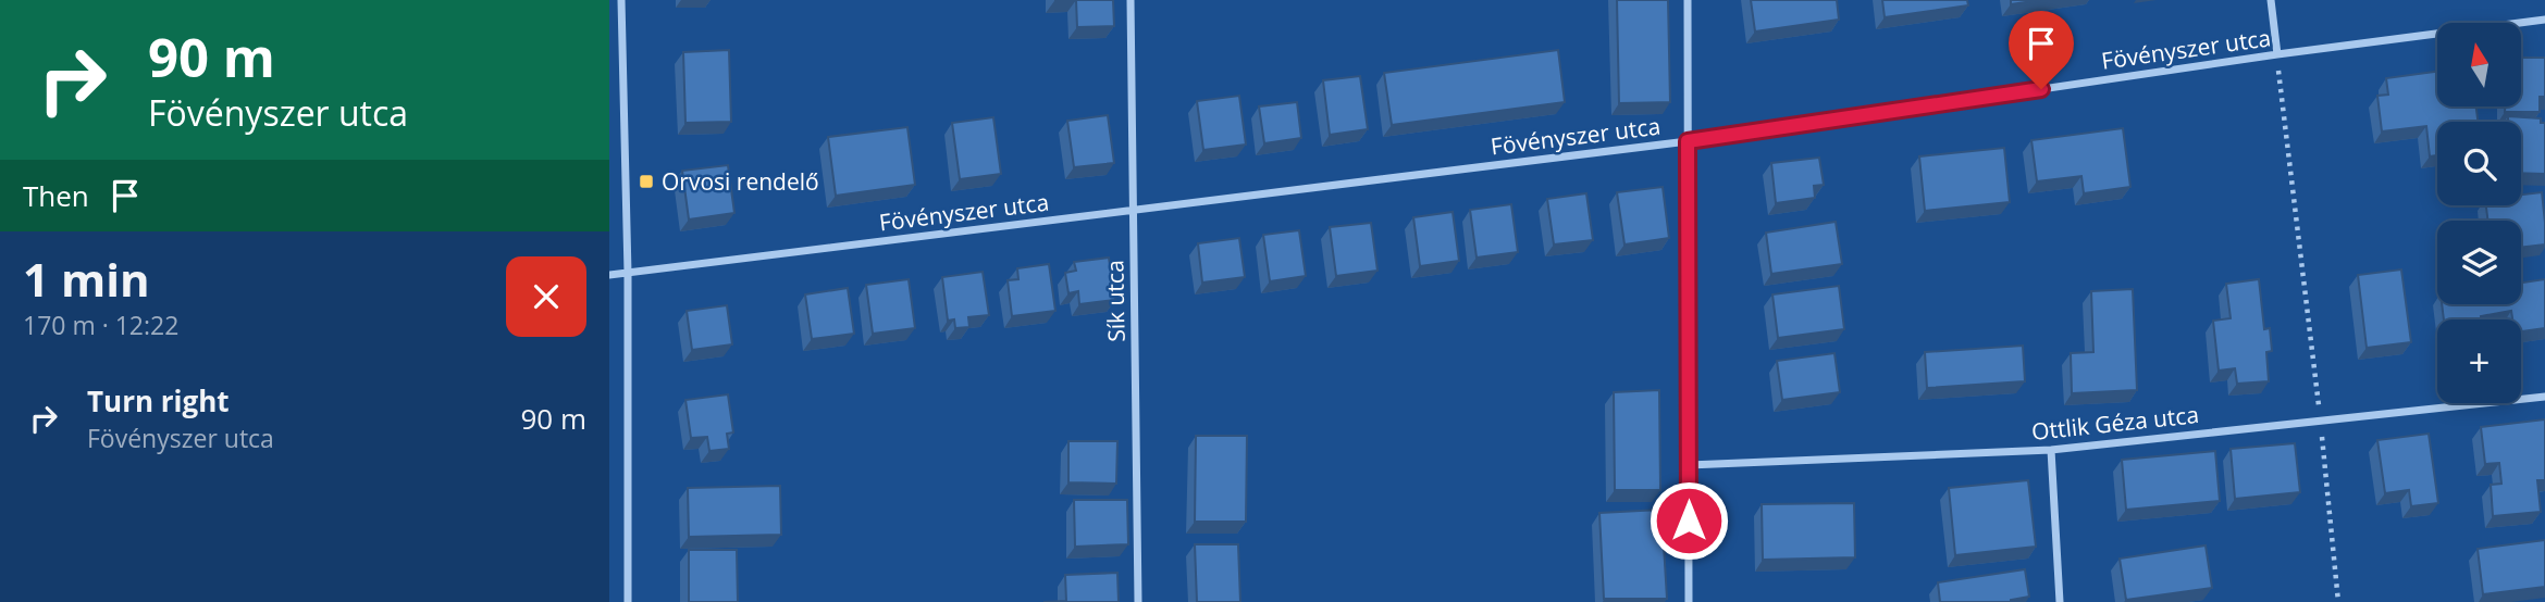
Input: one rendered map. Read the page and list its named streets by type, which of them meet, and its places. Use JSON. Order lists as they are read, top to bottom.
{
  "streets": {
    "street": ["Fövényszer utca", "Sík utca", "Ottlik Géza utca"]
  },
  "crossings": [
    ["Fövényszer utca", "Sík utca"]
  ],
  "places": {
    "transit": ["Orvosi rendelő"]
  },
  "north": "top",
  "page": {
    "turn": ["90 m", "Fövényszer utca"],
    "map_buttons": "+",
    "then": "Then",
    "heading": ["1 min", "170 m · 12:22"],
    "list": [
      {
        "name": "Turn right",
        "note": "Fövényszer utca",
        "value": "90 m"
      }
    ]
  }
}
